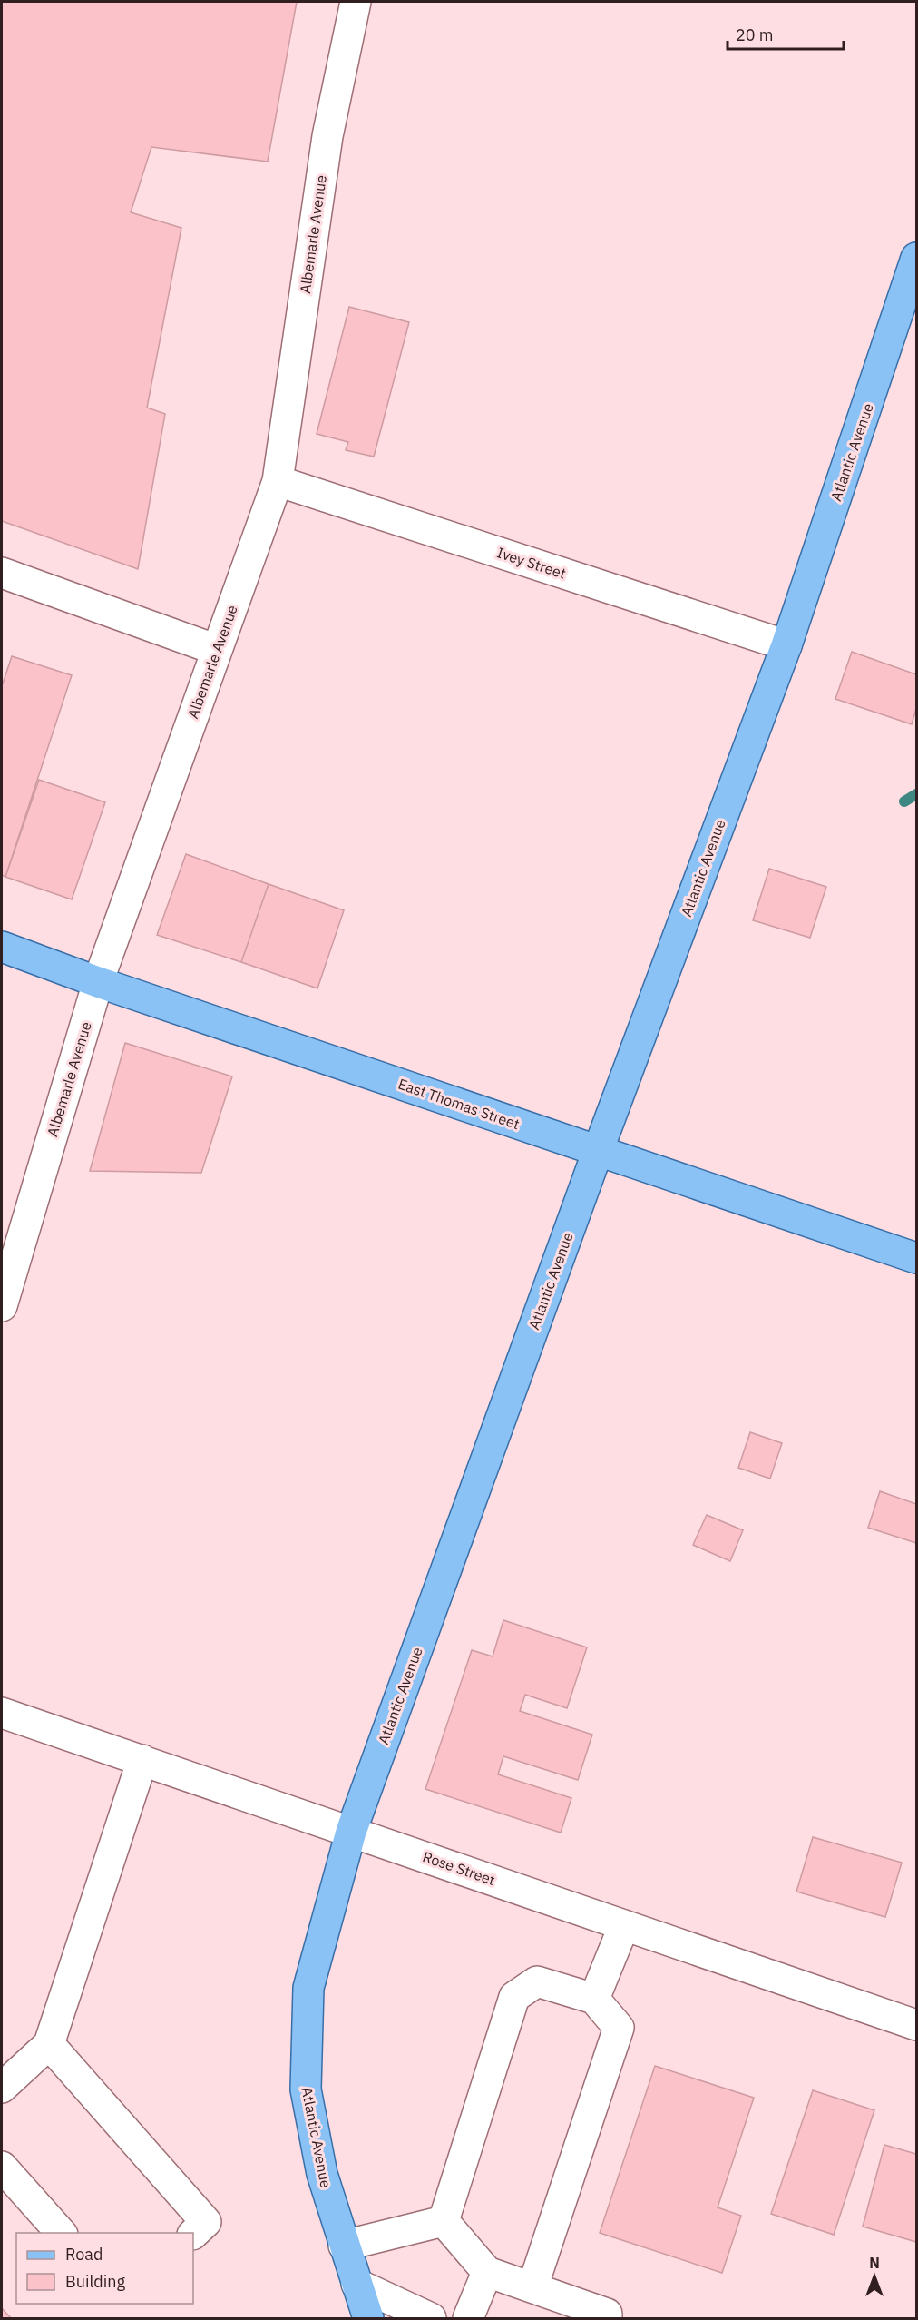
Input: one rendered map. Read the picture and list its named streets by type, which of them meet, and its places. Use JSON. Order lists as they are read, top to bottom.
{
  "streets": {
    "main road": ["Atlantic Avenue", "East Thomas Street"],
    "street": ["Albemarle Avenue", "Ivey Street", "Rose Street"]
  },
  "crossings": [
    ["Albemarle Avenue", "Ivey Street"],
    ["Albemarle Avenue", "East Thomas Street"],
    ["Atlantic Avenue", "Ivey Street"],
    ["Atlantic Avenue", "East Thomas Street"],
    ["Atlantic Avenue", "Rose Street"]
  ],
  "legend": ["Road", "Building"],
  "scale_bar": "20 m",
  "north": "top"
}
